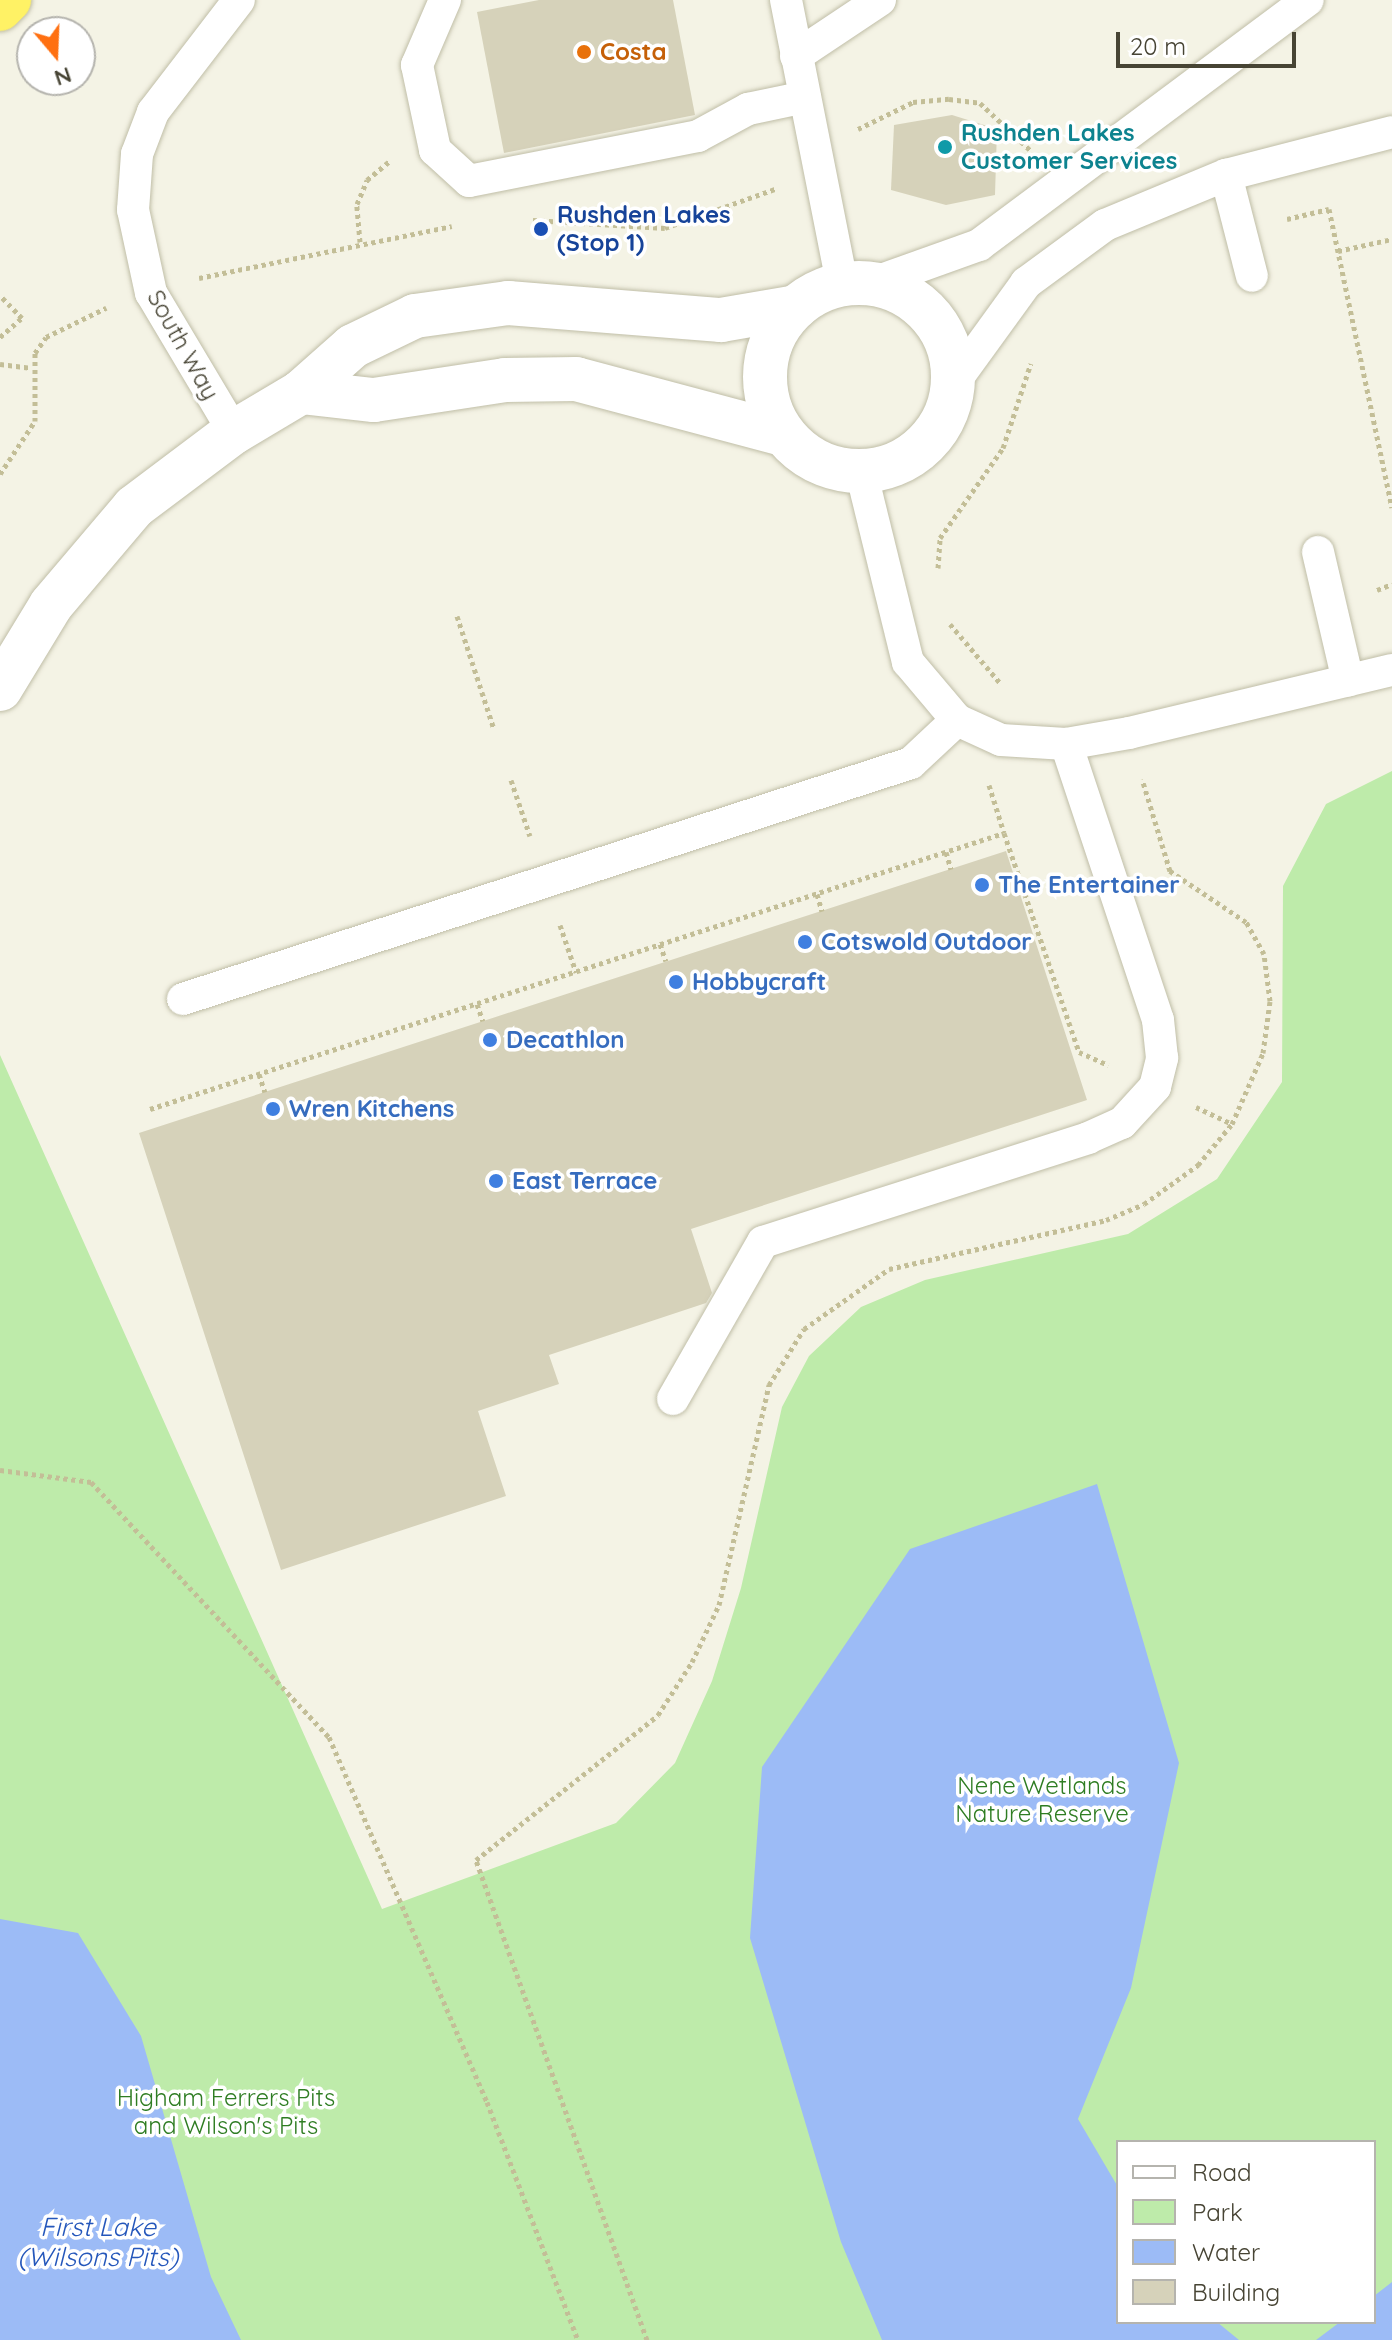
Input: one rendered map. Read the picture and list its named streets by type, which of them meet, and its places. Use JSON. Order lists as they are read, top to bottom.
{
  "streets": {
    "lane": ["South Way"]
  },
  "water": ["First Lake (Wilsons Pits)"],
  "parks": ["Nene Wetlands Nature Reserve", "Higham Ferrers Pits and Wilson's Pits"],
  "places": [
    "Costa",
    "Rushden Lakes Customer Services",
    "Rushden Lakes (Stop 1)",
    "The Entertainer",
    "Cotswold Outdoor",
    "Hobbycraft",
    "Decathlon",
    "Wren Kitchens",
    "East Terrace"
  ],
  "legend": [
    "Road",
    "Park",
    "Water",
    "Building"
  ],
  "scale_bar": "20 m",
  "north": "bottom"
}
